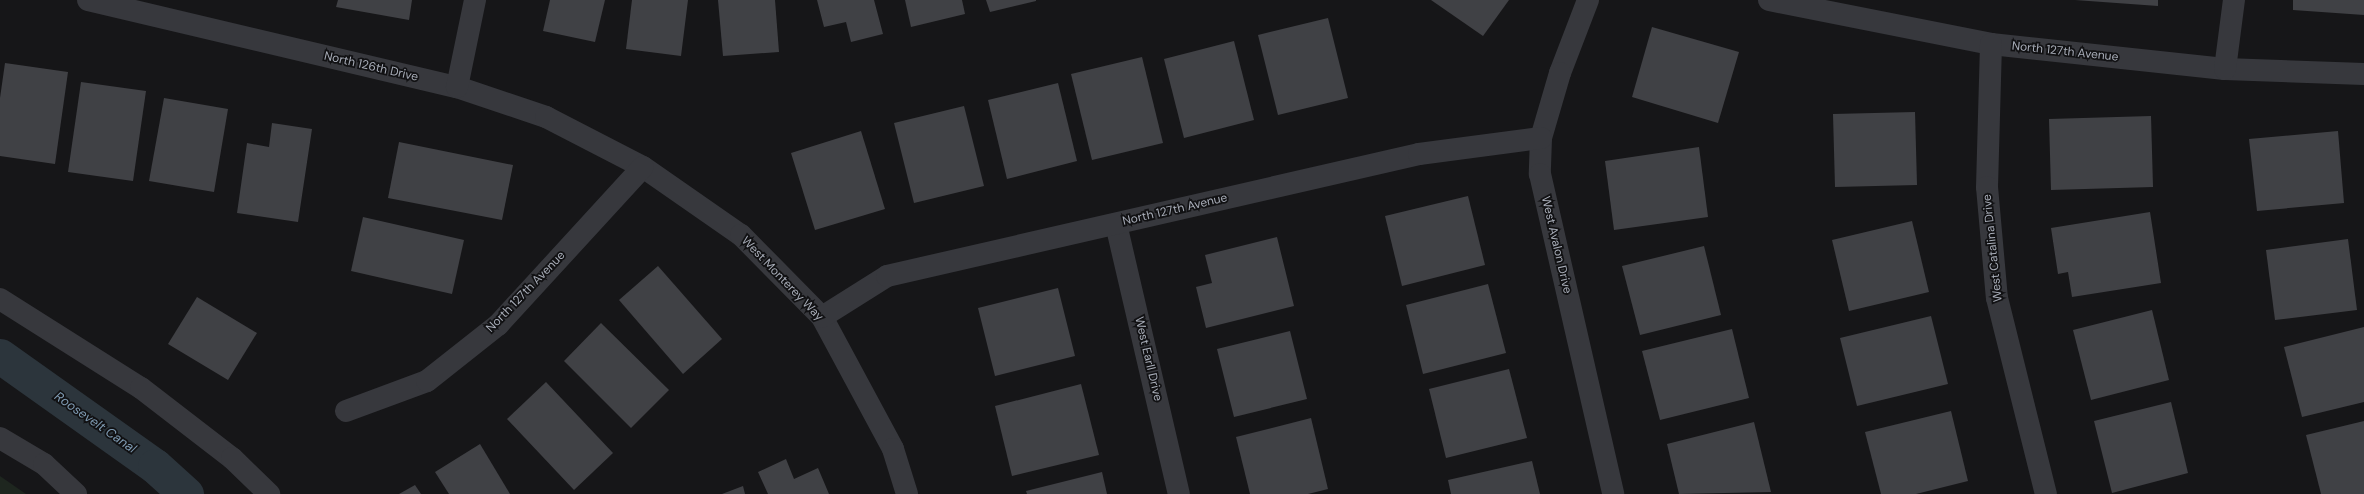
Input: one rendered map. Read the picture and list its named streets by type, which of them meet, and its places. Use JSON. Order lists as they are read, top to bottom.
{
  "streets": {
    "street": [
      "North 127th Avenue",
      "North 126th Drive",
      "West Avalon Drive",
      "West Catalina Drive",
      "West Monterey Way",
      "West Earll Drive"
    ]
  },
  "crossings": [
    ["North 127th Avenue", "North 126th Drive"],
    ["North 127th Avenue", "West Avalon Drive"],
    ["North 127th Avenue", "West Catalina Drive"],
    ["North 127th Avenue", "West Monterey Way"],
    ["North 127th Avenue", "West Earll Drive"],
    ["North 126th Drive", "West Monterey Way"]
  ],
  "water": ["Roosevelt Canal"]
}
